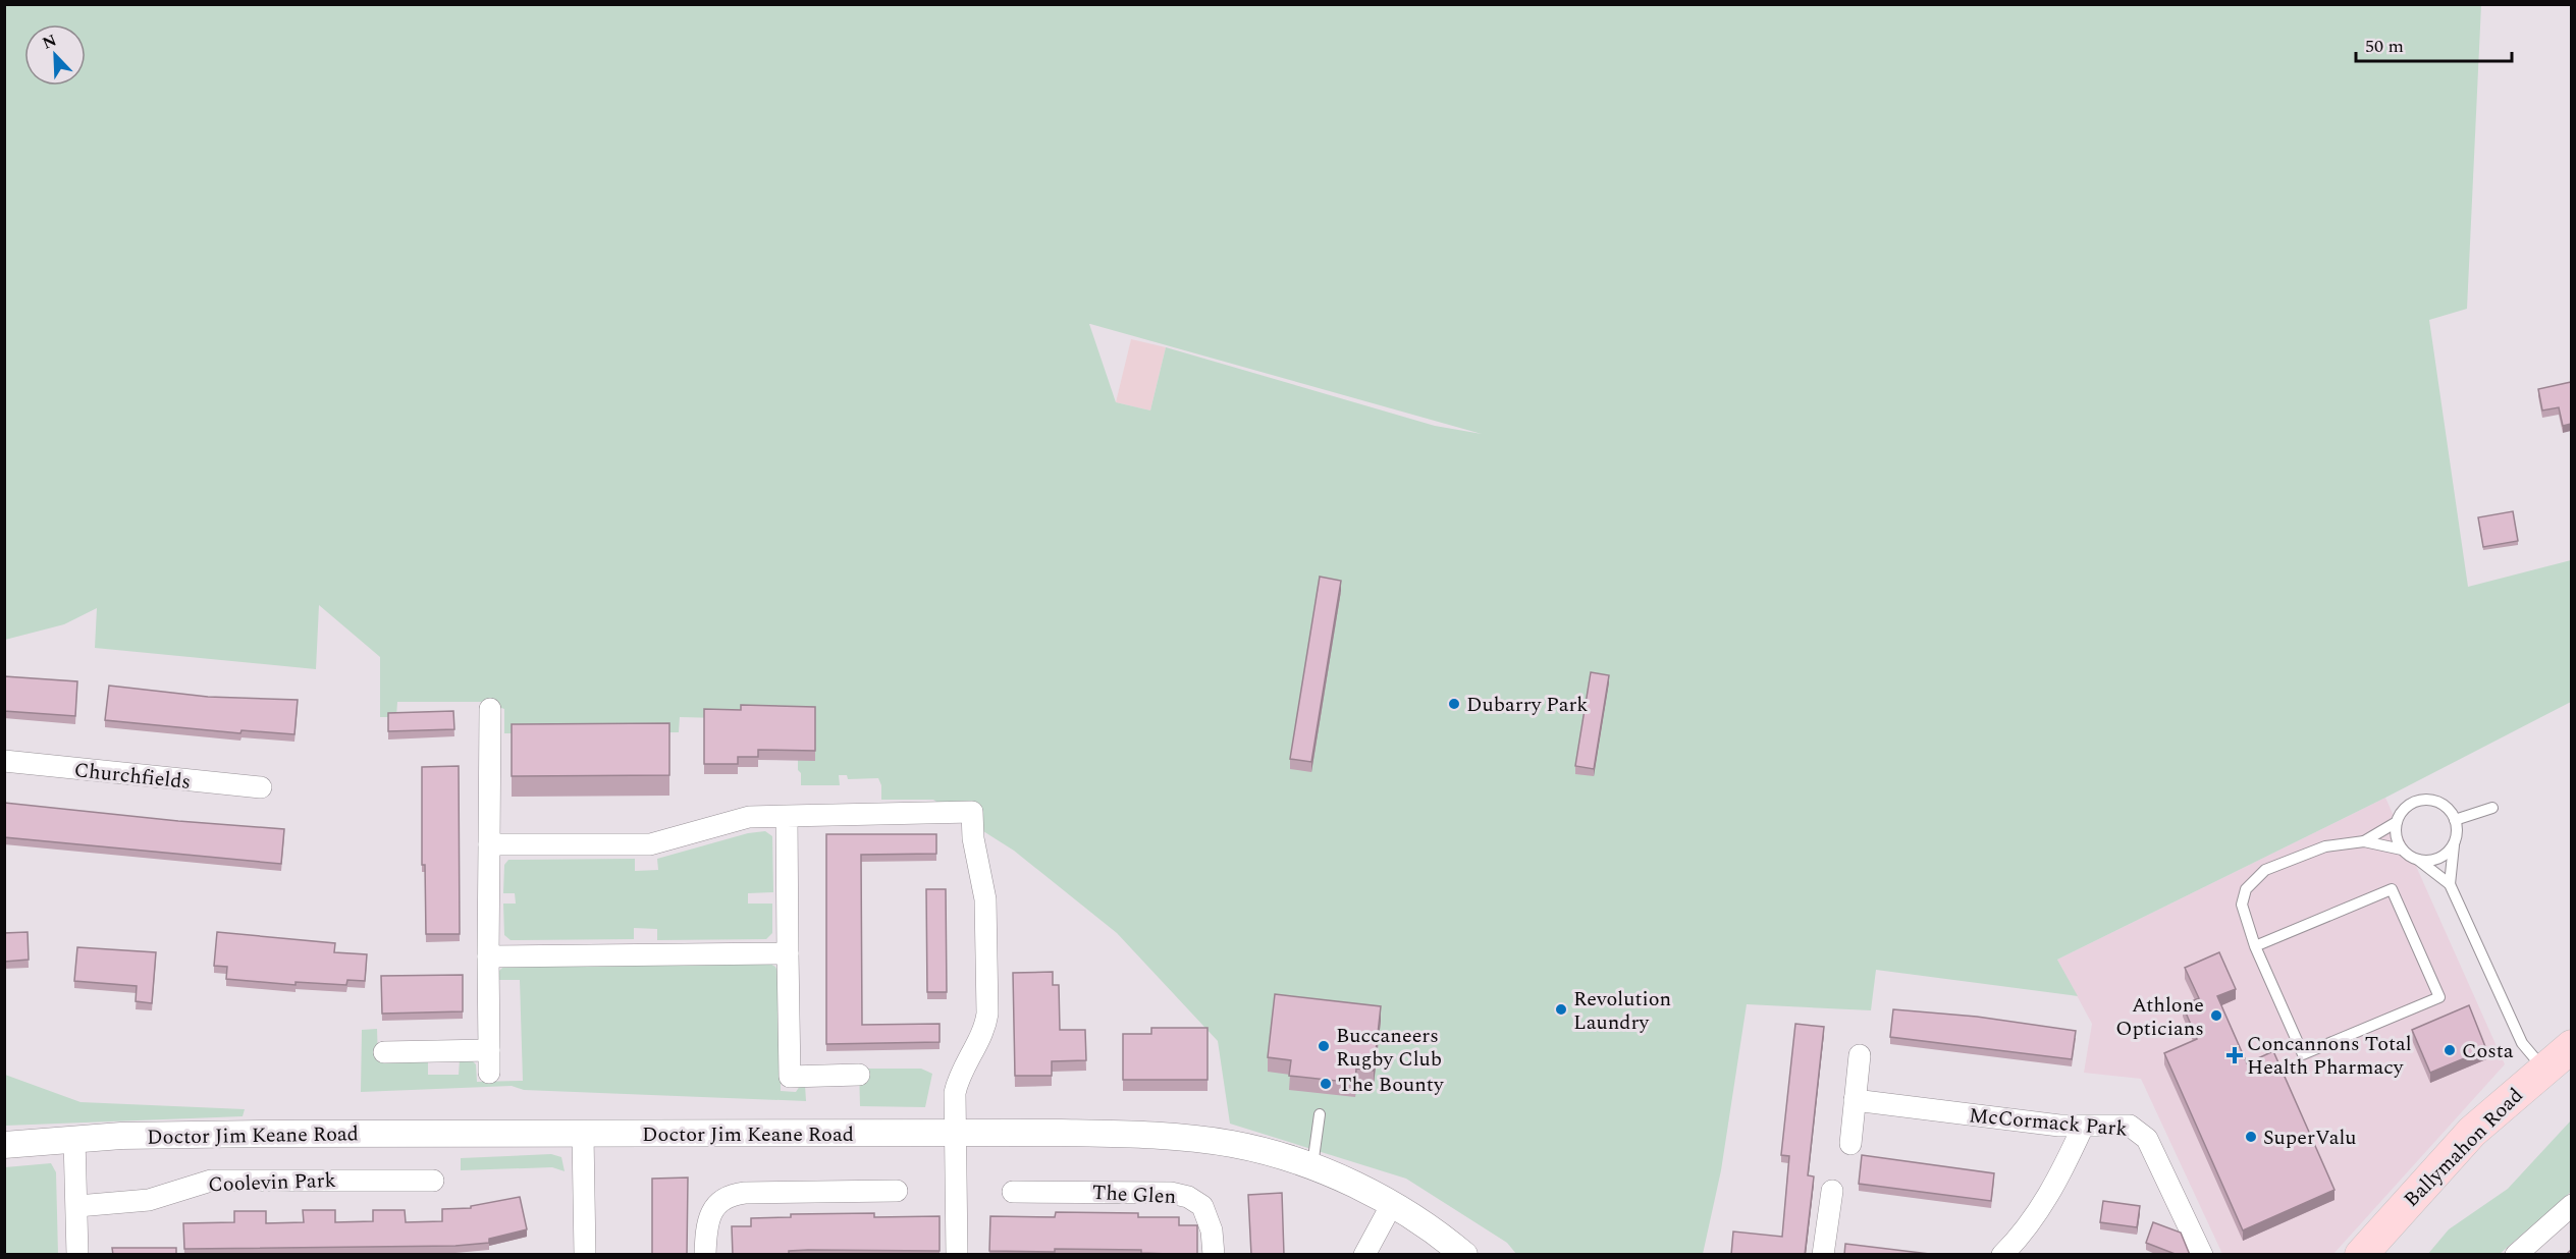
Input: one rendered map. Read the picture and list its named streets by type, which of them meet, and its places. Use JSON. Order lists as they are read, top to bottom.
{
  "streets": {
    "main road": ["Ballymahon Road"],
    "street": [
      "Churchfields",
      "McCormack Park",
      "Doctor Jim Keane Road",
      "Coolevin Park",
      "The Glen"
    ]
  },
  "places": {
    "other": [
      "Dubarry Park",
      "Revolution Laundry",
      "Athlone Opticians",
      "Buccaneers Rugby Club",
      "Costa",
      "The Bounty",
      "SuperValu"
    ],
    "health": ["Concannons Total Health Pharmacy"]
  },
  "scale_bar": "50 m",
  "north": "top left"
}
